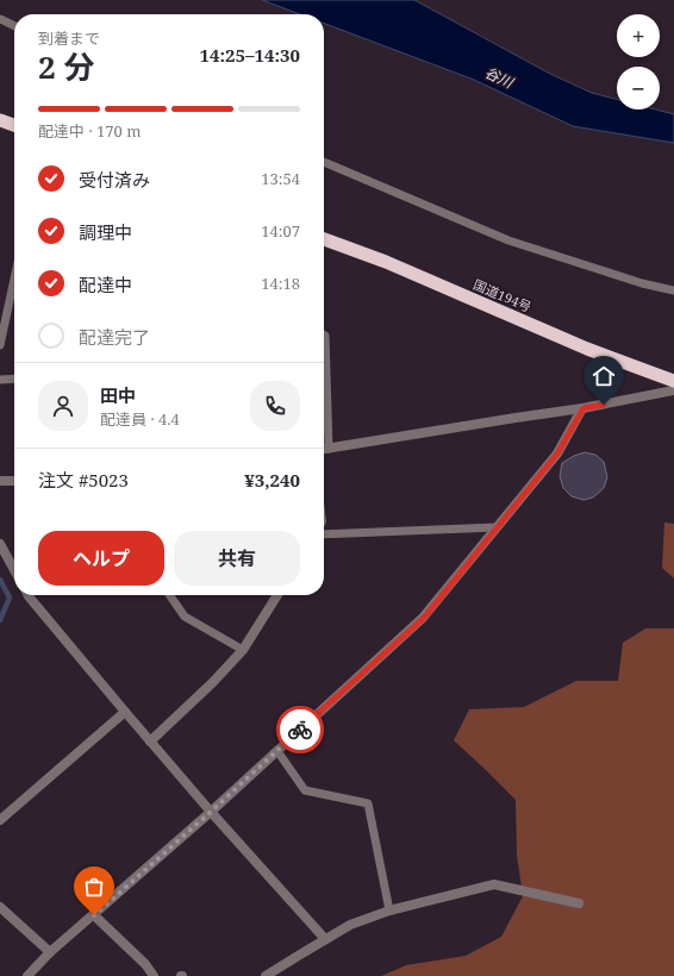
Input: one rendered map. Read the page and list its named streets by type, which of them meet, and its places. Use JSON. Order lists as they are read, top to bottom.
{
  "streets": {
    "highway": ["国道194号"]
  },
  "water": ["谷川"],
  "page": {
    "map_buttons": ["+", "−"],
    "heading": ["2 分", "到着まで", "14:25–14:30"],
    "panel": [
      "田中",
      "配達員 · 4.4",
      "注文 #5023",
      "¥3,240"
    ],
    "bar": "配達中 · 170 m",
    "list": [
      ["受付済み", "13:54"],
      ["調理中", "14:07"],
      ["配達中", "14:18"],
      "配達完了"
    ],
    "buttons": ["ヘルプ", "共有"]
  }
}
